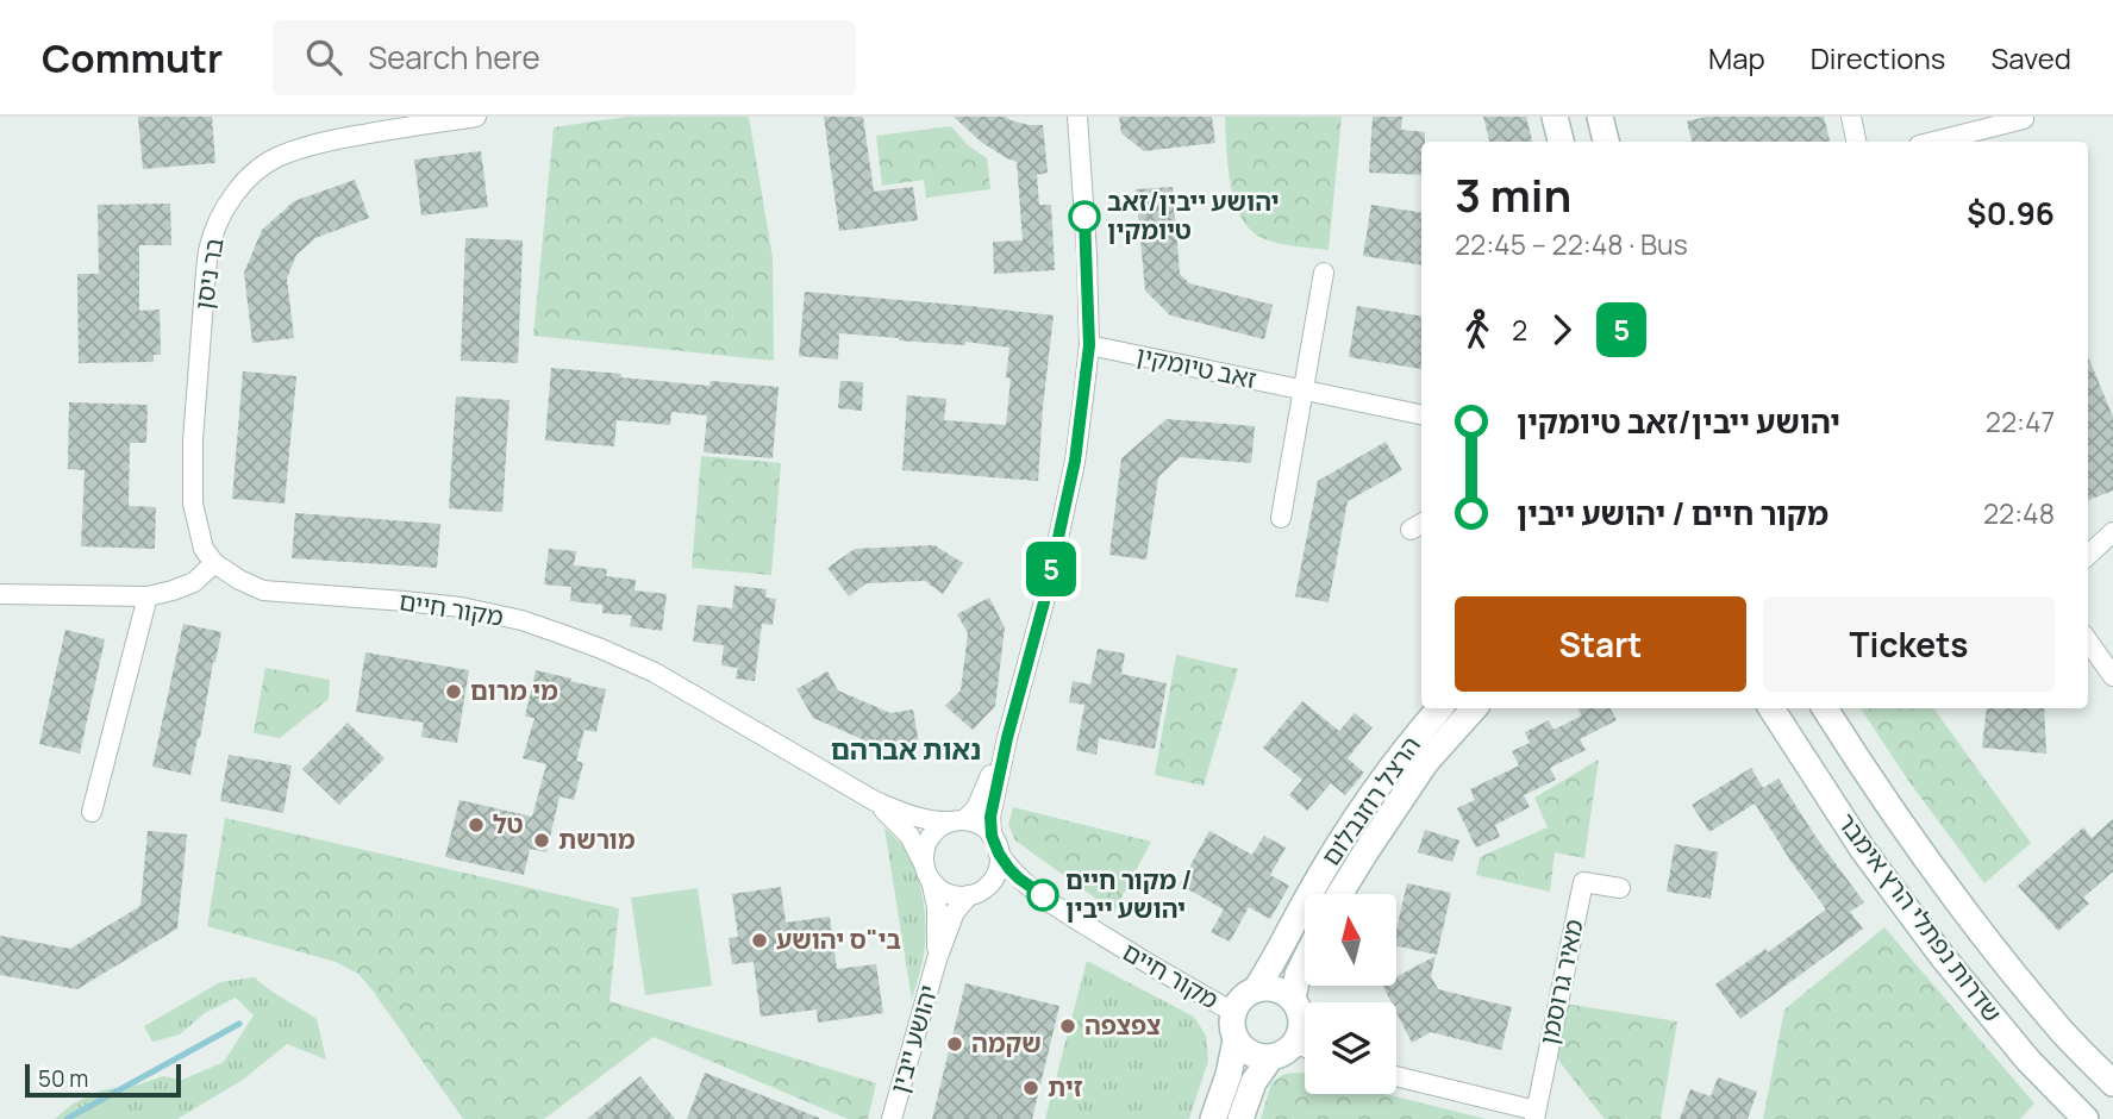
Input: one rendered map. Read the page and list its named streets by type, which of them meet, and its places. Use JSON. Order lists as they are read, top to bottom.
{
  "streets": {
    "main road": ["הרצל רוזנבלום", "שדרות נפתלי הרץ אימבר"],
    "street": [
      "בר ניסן",
      "זאב טיומקין",
      "מקור חיים",
      "מאיר גרוסמן",
      "יהושע ייבין"
    ]
  },
  "crossings": [
    ["בר ניסן", "מקור חיים"],
    ["מקור חיים", "הרצל רוזנבלום"],
    ["מקור חיים", "יהושע ייבין"]
  ],
  "districts": ["נאות אברהם"],
  "places": [
    "יהושע ייבין/זאב טיומקין",
    "מי מרום",
    "טל",
    "מורשת",
    "מקור חיים / יהושע ייבין",
    "בי\"ס יהושע",
    "צפצפה",
    "שקמה",
    "זית"
  ],
  "lines": ["bus line 5"],
  "scale_bar": "50 m",
  "north": "top",
  "page": {
    "header": "Commutr",
    "search": "Search here",
    "nav": ["Map", "Directions", "Saved"],
    "on_map": "5",
    "heading": ["3 min", "22:45 – 22:48 · Bus", "$0.96"],
    "legs": ["2", "5"],
    "list": [
      {
        "name": "יהושע ייבין/זאב טיומקין",
        "value": "22:47"
      },
      {
        "name": "מקור חיים / יהושע ייבין",
        "value": "22:48"
      }
    ],
    "buttons": ["Start", "Tickets"],
    "scale": "50 m"
  }
}
